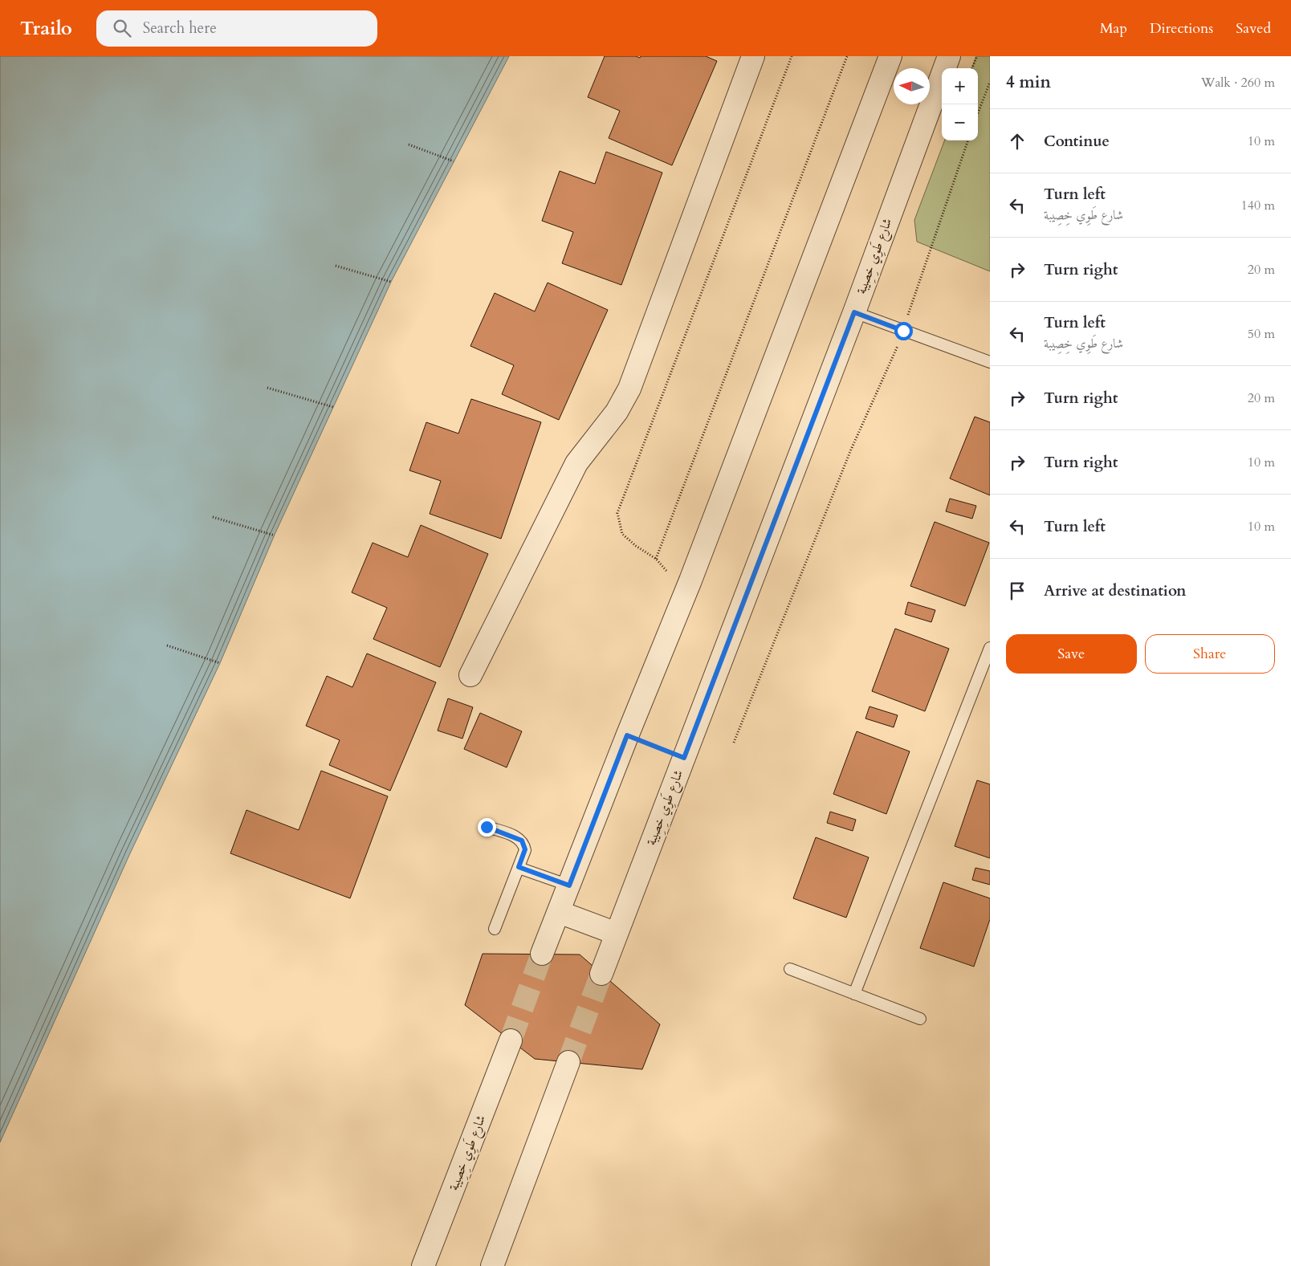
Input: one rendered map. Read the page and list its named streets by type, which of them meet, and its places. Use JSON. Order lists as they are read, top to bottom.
{
  "streets": {
    "street": ["شارع طَوِي خِصِيبة"]
  },
  "north": "left",
  "page": {
    "header": "Trailo",
    "search": "Search here",
    "nav": ["Map", "Directions", "Saved"],
    "heading": ["4 min", "Walk · 260 m"],
    "map_buttons": ["+", "−"],
    "list": [
      ["Continue", "10 m"],
      ["Turn left", "شارع طَوِي خِصِيبة", "140 m"],
      ["Turn right", "20 m"],
      ["Turn left", "شارع طَوِي خِصِيبة", "50 m"],
      ["Turn right", "20 m"],
      ["Turn right", "10 m"],
      ["Turn left", "10 m"],
      "Arrive at destination"
    ],
    "buttons": ["Save", "Share"]
  }
}
